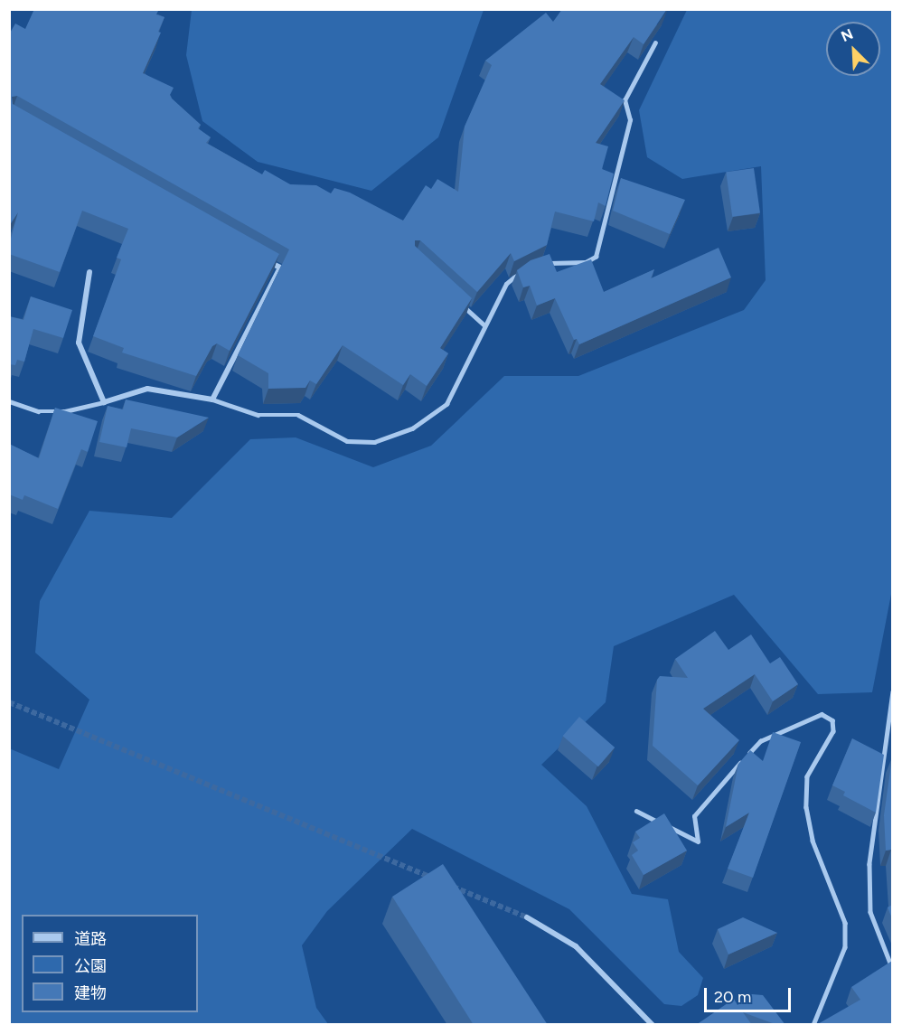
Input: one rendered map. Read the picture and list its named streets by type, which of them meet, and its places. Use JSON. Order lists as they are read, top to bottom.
{
  "legend": ["道路", "公園", "建物"],
  "scale_bar": "20 m",
  "north": "top left"
}
